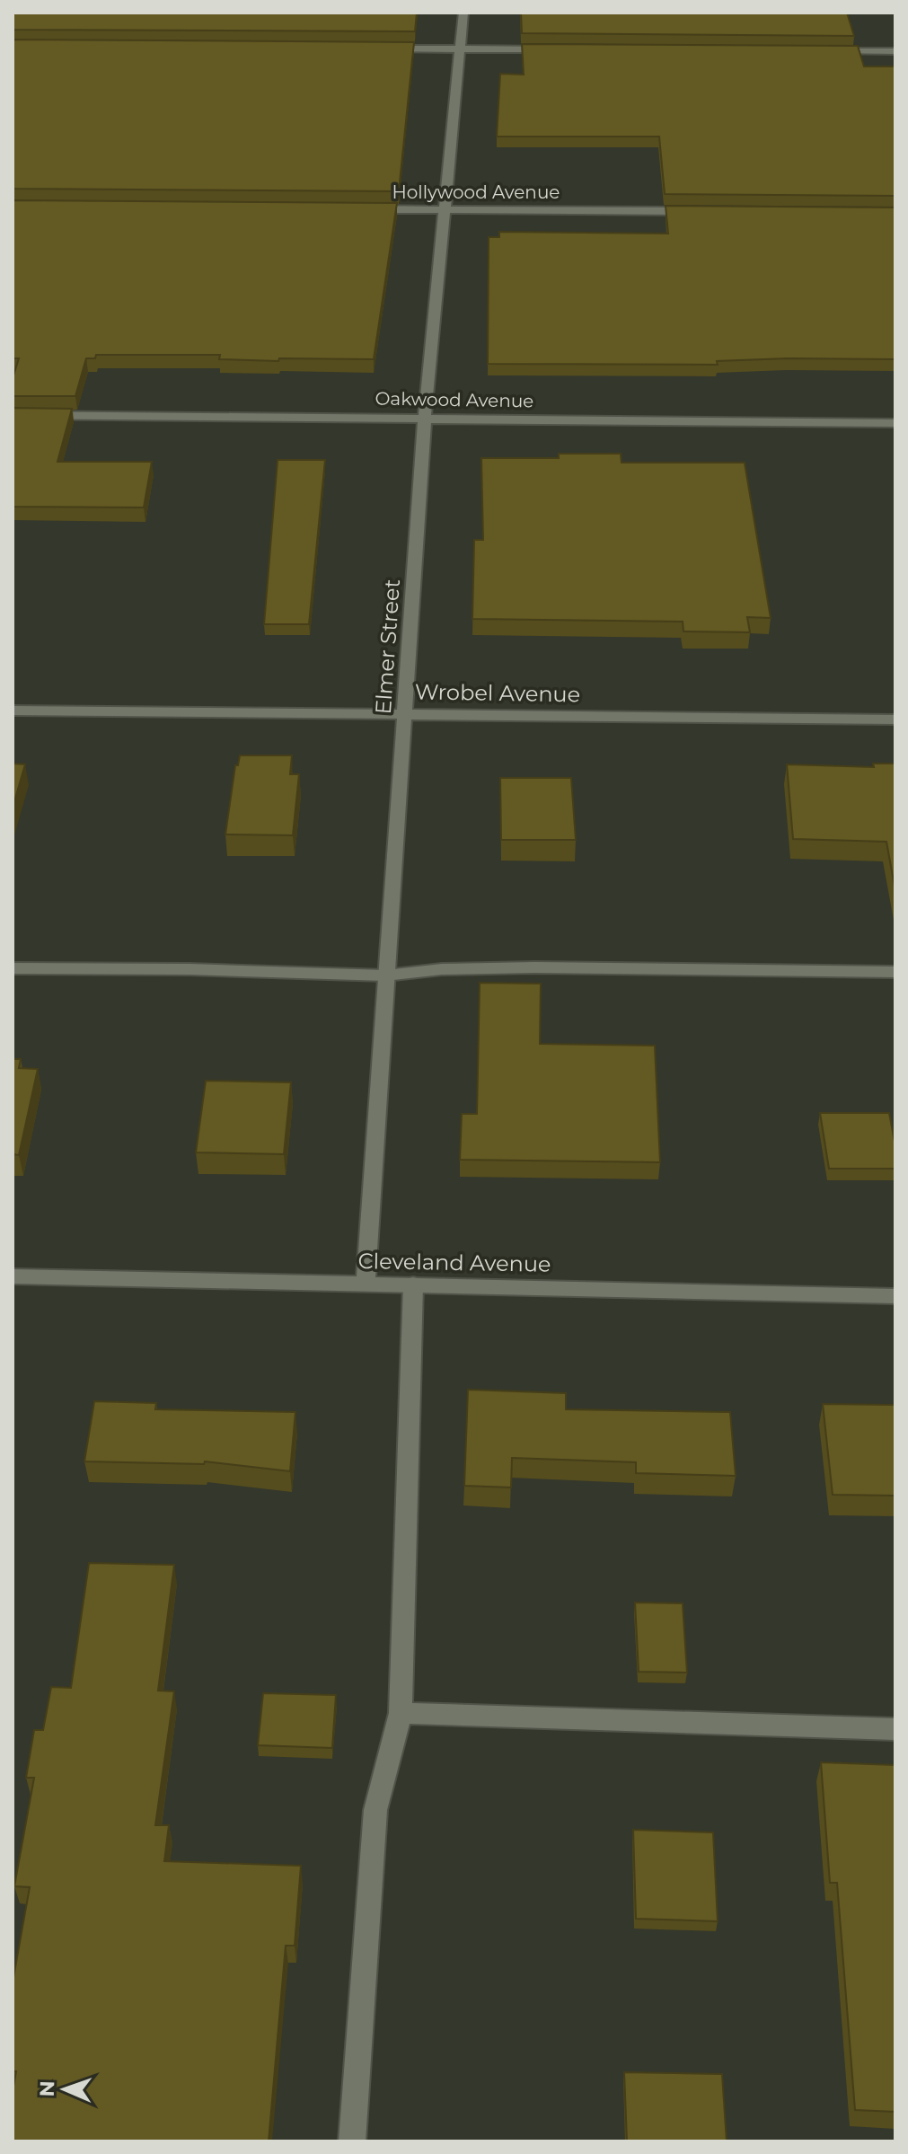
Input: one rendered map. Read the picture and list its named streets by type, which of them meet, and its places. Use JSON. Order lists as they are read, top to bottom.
{
  "streets": {
    "street": [
      "Hollywood Avenue",
      "Oakwood Avenue",
      "Elmer Street",
      "Wrobel Avenue",
      "Cleveland Avenue"
    ]
  },
  "crossings": [
    ["Hollywood Avenue", "Elmer Street"],
    ["Oakwood Avenue", "Elmer Street"],
    ["Elmer Street", "Wrobel Avenue"],
    ["Elmer Street", "Cleveland Avenue"]
  ],
  "north": "left"
}
